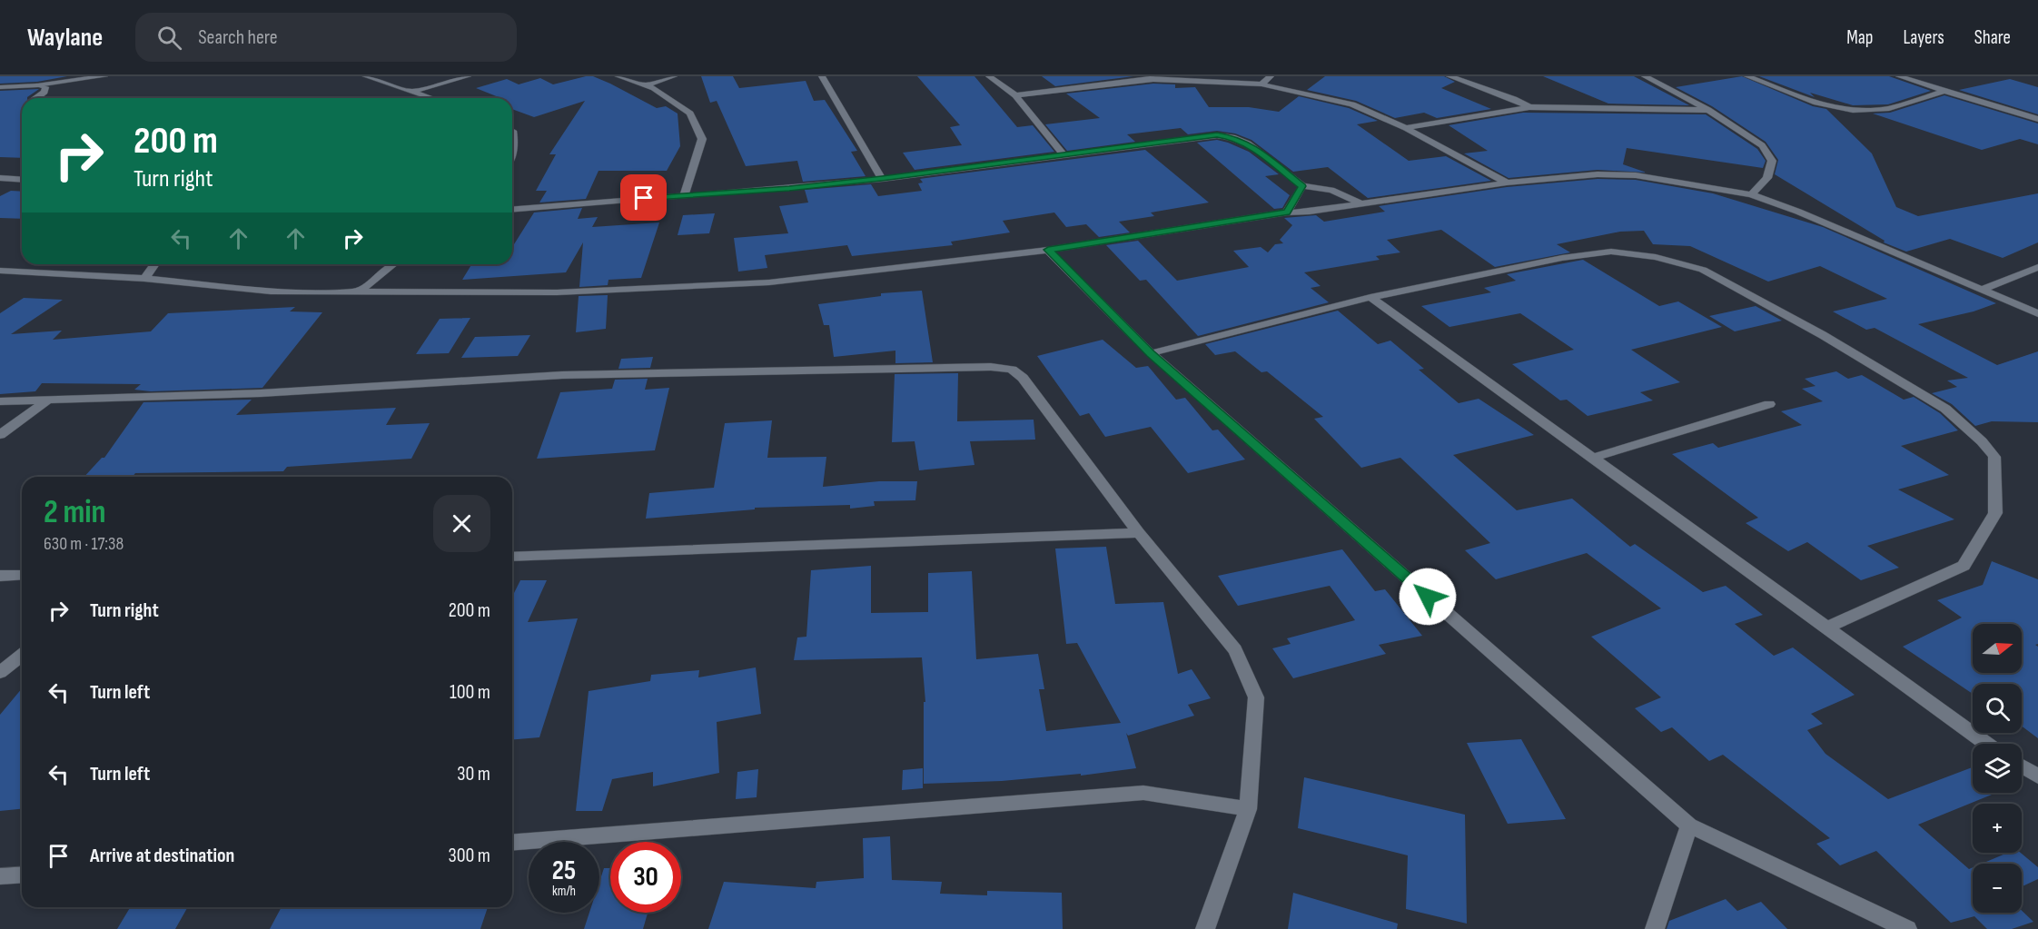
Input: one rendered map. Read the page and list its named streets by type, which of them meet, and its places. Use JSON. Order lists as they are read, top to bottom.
{
  "north": "right",
  "page": {
    "header": "Waylane",
    "search": "Search here",
    "nav": ["Map", "Layers", "Share"],
    "turn": ["200 m", "Turn right"],
    "heading": ["2 min", "630 m · 17:38"],
    "list": [
      {
        "name": "Turn right",
        "value": "200 m"
      },
      {
        "name": "Turn left",
        "value": "100 m"
      },
      {
        "name": "Turn left",
        "value": "30 m"
      },
      {
        "name": "Arrive at destination",
        "value": "300 m"
      }
    ],
    "map_buttons": ["+", "−"],
    "speed": "25 km/h",
    "limit": "30"
  }
}
